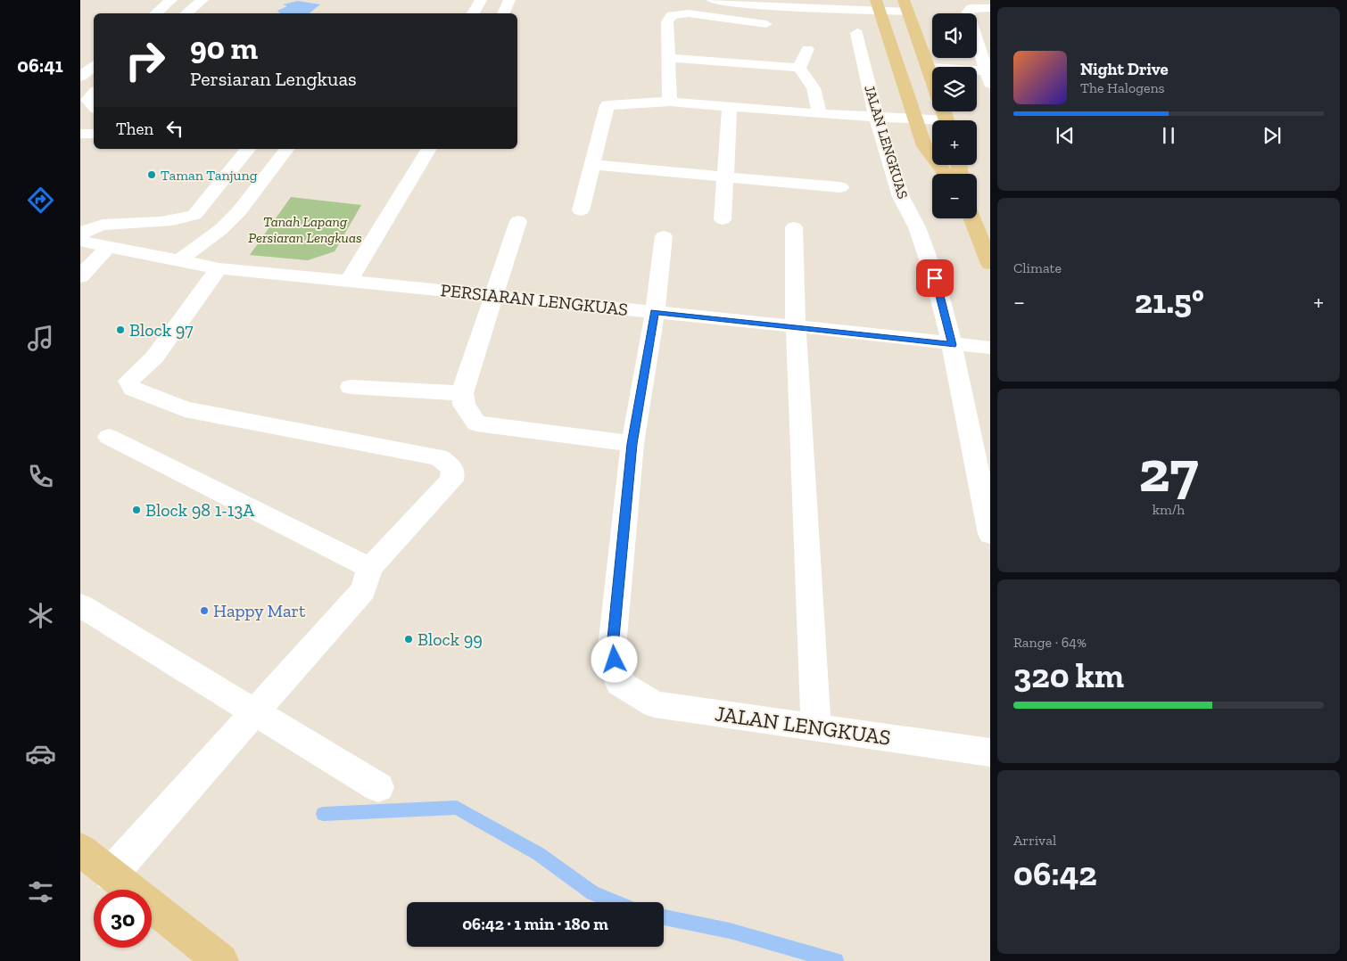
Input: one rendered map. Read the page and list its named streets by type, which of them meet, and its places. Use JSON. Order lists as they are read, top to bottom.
{
  "streets": {
    "street": ["JALAN LENGKUAS", "PERSIARAN LENGKUAS"]
  },
  "crossings": [
    ["JALAN LENGKUAS", "PERSIARAN LENGKUAS"]
  ],
  "parks": ["Tanah Lapang Persiaran Lengkuas"],
  "places": [
    "Taman Tanjung",
    "Block 97",
    "Block 98 1-13A",
    "Happy Mart",
    "Block 99"
  ],
  "page": {
    "tabs": "06:41",
    "map_buttons": ["+", "−"],
    "turn": ["90 m", "Persiaran Lengkuas"],
    "song": ["Night Drive", "The Halogens"],
    "then": "Then",
    "tile": [
      "Climate",
      ["27", "km/h"],
      ["Range · 64%", "320 km"],
      ["Arrival", "06:42"]
    ],
    "heat": ["−", "21.5°", "+"],
    "limit": "30",
    "trip": "06:42 · 1 min · 180 m"
  }
}
